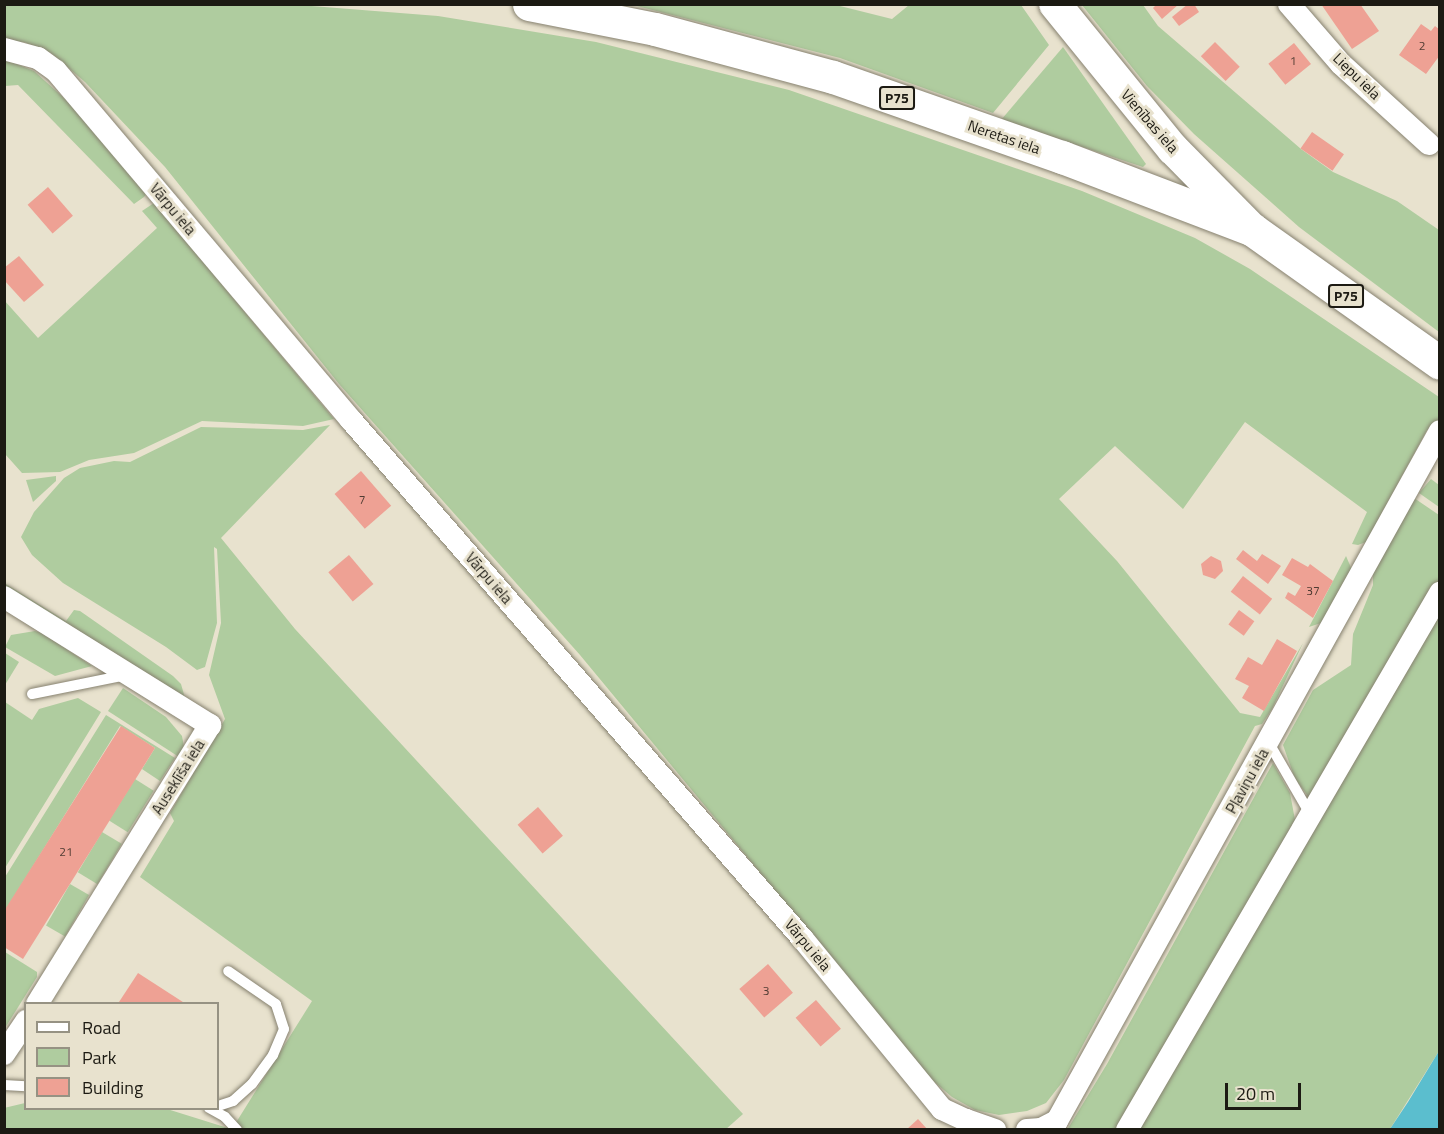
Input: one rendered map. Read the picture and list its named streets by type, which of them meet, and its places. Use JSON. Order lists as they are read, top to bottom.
{
  "streets": {
    "main road": ["P75", "Vienības iela", "Neretas iela"],
    "street": [
      "Liepu iela",
      "Vārpu iela",
      "Auseklīša iela",
      "Pļaviņu iela"
    ]
  },
  "crossings": [
    ["Vienības iela", "Neretas iela"]
  ],
  "house_numbers": [
    "2",
    "1",
    "7",
    "37",
    "21",
    "3"
  ],
  "legend": ["Road", "Park", "Building"],
  "scale_bar": "20 m"
}
